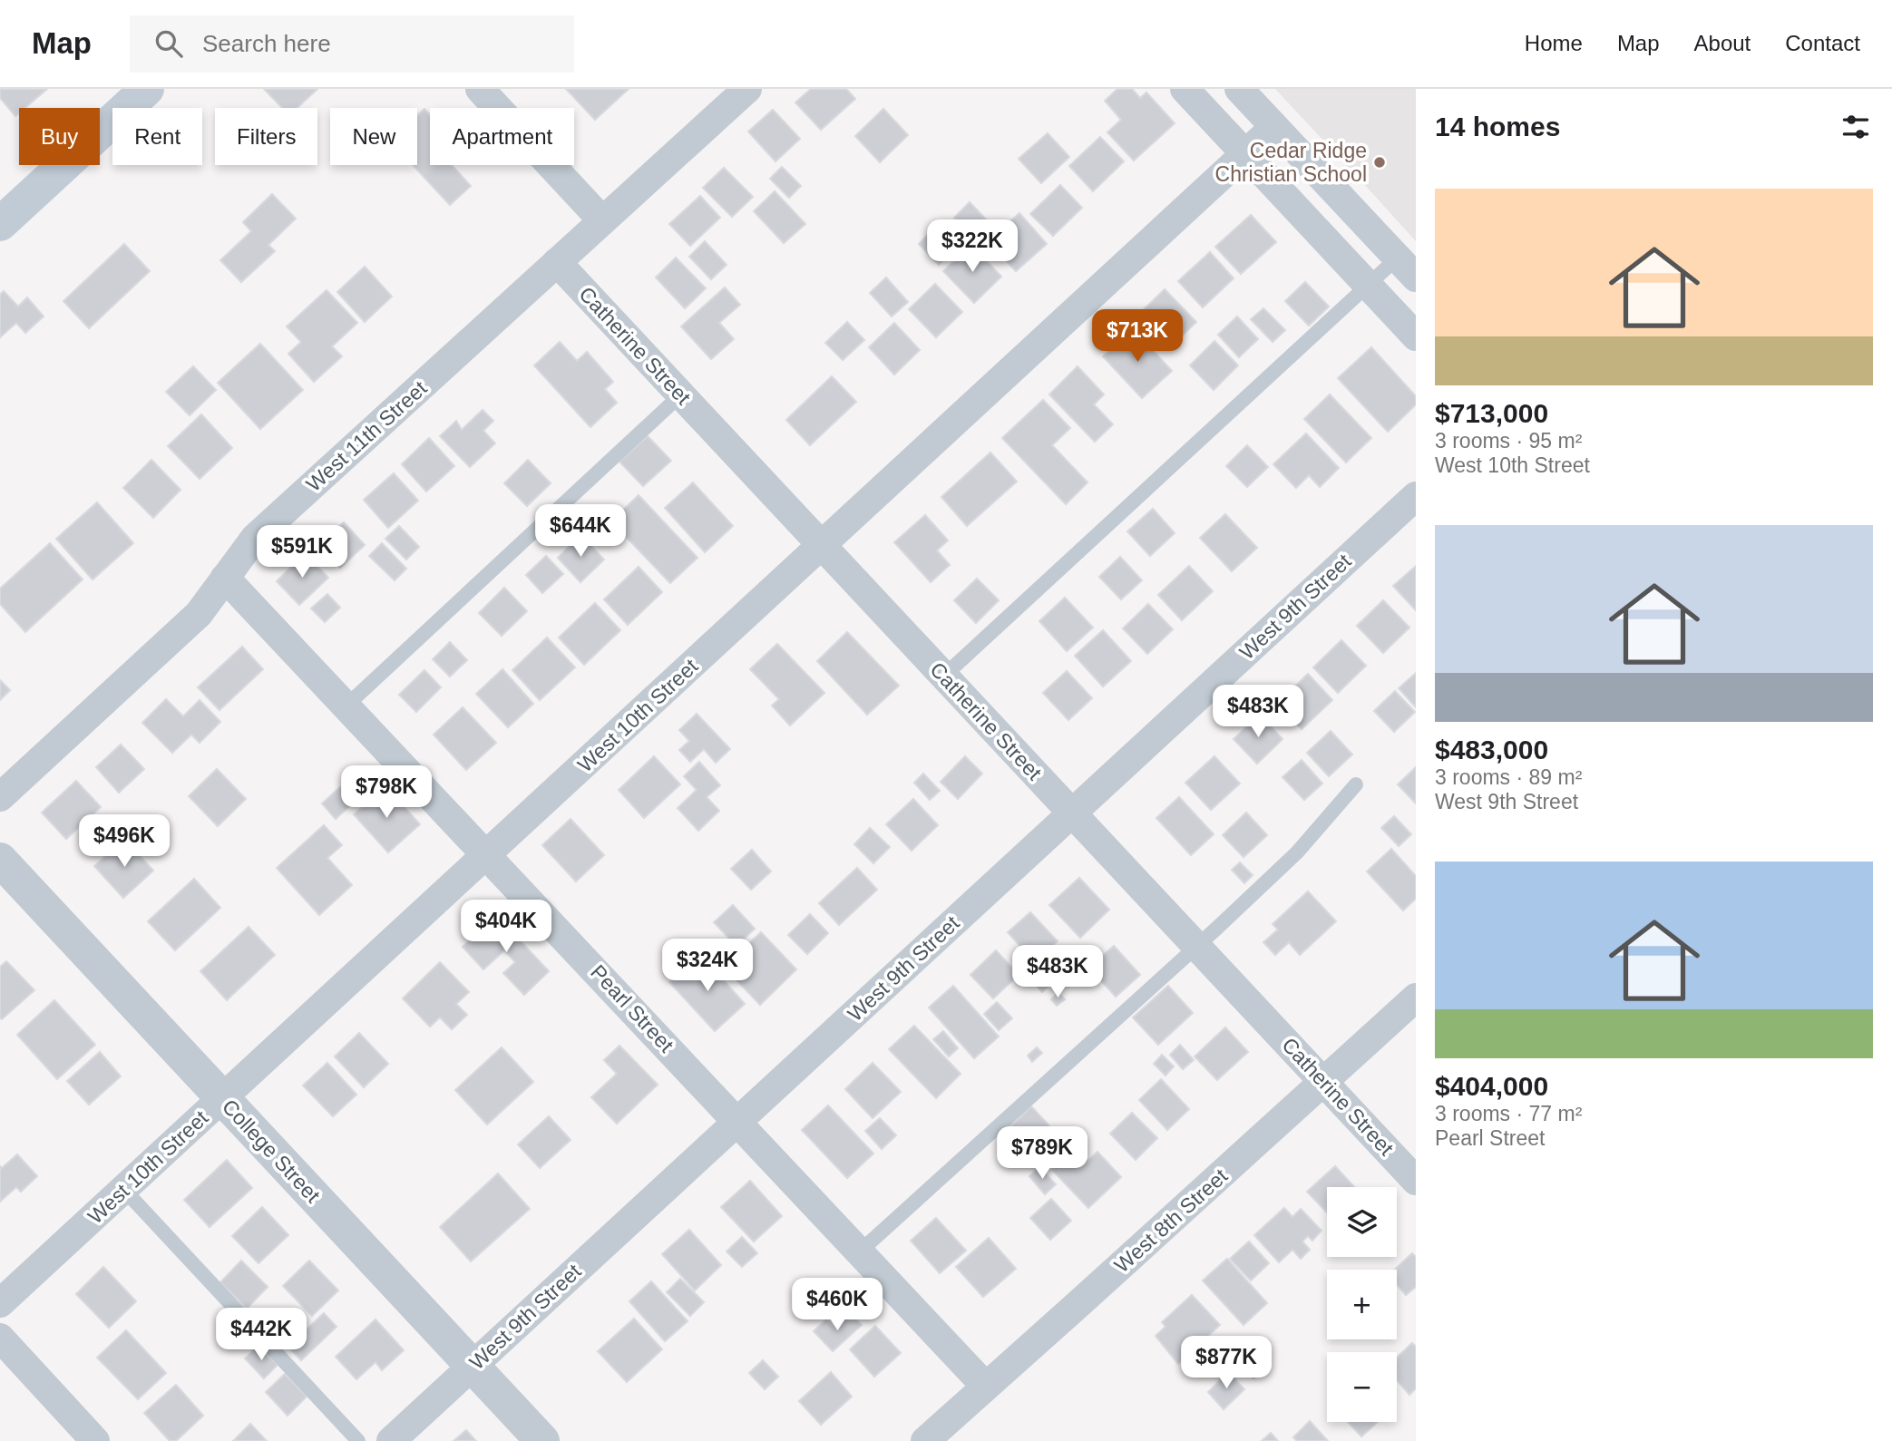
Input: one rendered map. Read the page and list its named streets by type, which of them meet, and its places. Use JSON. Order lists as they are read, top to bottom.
{
  "streets": {
    "street": [
      "Catherine Street",
      "West 11th Street",
      "West 9th Street",
      "West 10th Street",
      "Pearl Street",
      "College Street",
      "West 8th Street"
    ]
  },
  "crossings": [
    ["Catherine Street", "West 11th Street"],
    ["Catherine Street", "West 9th Street"],
    ["Catherine Street", "West 10th Street"],
    ["Catherine Street", "West 8th Street"],
    ["West 11th Street", "Pearl Street"],
    ["West 9th Street", "Pearl Street"],
    ["West 9th Street", "College Street"],
    ["West 10th Street", "Pearl Street"],
    ["West 10th Street", "College Street"],
    ["Pearl Street", "West 8th Street"]
  ],
  "places": ["Cedar Ridge Christian School"],
  "page": {
    "header": "Map",
    "search": "Search here",
    "nav": [
      "Home",
      "Map",
      "About",
      "Contact"
    ],
    "heading": "14 homes",
    "chip": [
      "Buy",
      "Rent",
      "Filters",
      "New",
      "Apartment"
    ],
    "list": [
      {
        "name": "$713,000",
        "note": "3 rooms · 95 m² · West 10th Street"
      },
      {
        "name": "$483,000",
        "note": "3 rooms · 89 m² · West 9th Street"
      },
      {
        "name": "$404,000",
        "note": "3 rooms · 77 m² · Pearl Street"
      }
    ],
    "price": [
      "$322K",
      "$713K",
      "$644K",
      "$591K",
      "$483K",
      "$798K",
      "$496K",
      "$404K",
      "$324K",
      "$483K",
      "$789K",
      "$460K",
      "$442K",
      "$877K"
    ],
    "map_buttons": ["+", "−"]
  }
}
